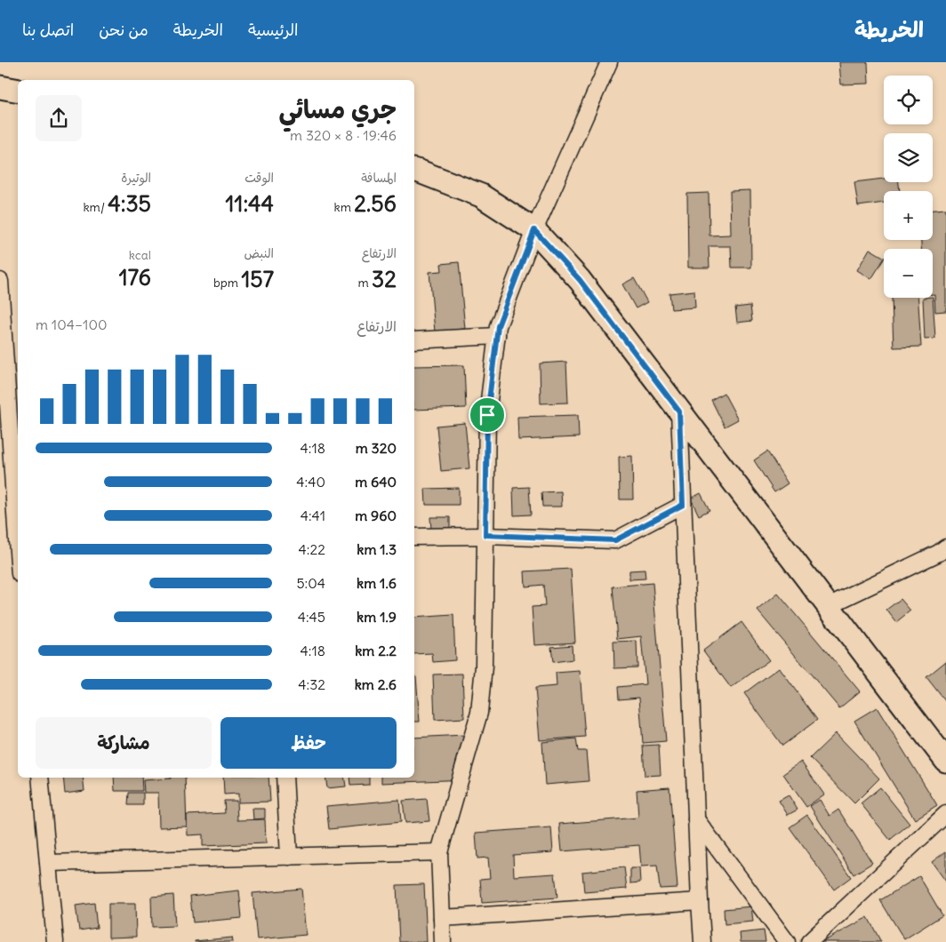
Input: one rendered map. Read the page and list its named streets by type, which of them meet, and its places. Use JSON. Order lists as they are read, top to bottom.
{
  "page": {
    "header": "الخريطة",
    "nav": [
      "الرئيسية",
      "الخريطة",
      "من نحن",
      "اتصل بنا"
    ],
    "map_buttons": ["+", "−"],
    "heading": ["جري مسائي", "19:46 · 8 × 320 m"],
    "stats": [
      ["المسافة", "2.56 km"],
      ["الوقت", "11:44"],
      ["الوتيرة", "4:35 /km"],
      ["الارتفاع", "32 m"],
      ["النبض", "157 bpm"],
      ["kcal", "176"]
    ],
    "chart": ["الارتفاع", "100–104 m"],
    "list": [
      {
        "name": "320 m",
        "note": "4:18"
      },
      {
        "name": "640 m",
        "note": "4:40"
      },
      {
        "name": "960 m",
        "note": "4:41"
      },
      {
        "name": "1.3 km",
        "note": "4:22"
      },
      {
        "name": "1.6 km",
        "note": "5:04"
      },
      {
        "name": "1.9 km",
        "note": "4:45"
      },
      {
        "name": "2.2 km",
        "note": "4:18"
      },
      {
        "name": "2.6 km",
        "note": "4:32"
      }
    ],
    "buttons": ["حفظ", "مشاركة"]
  }
}
